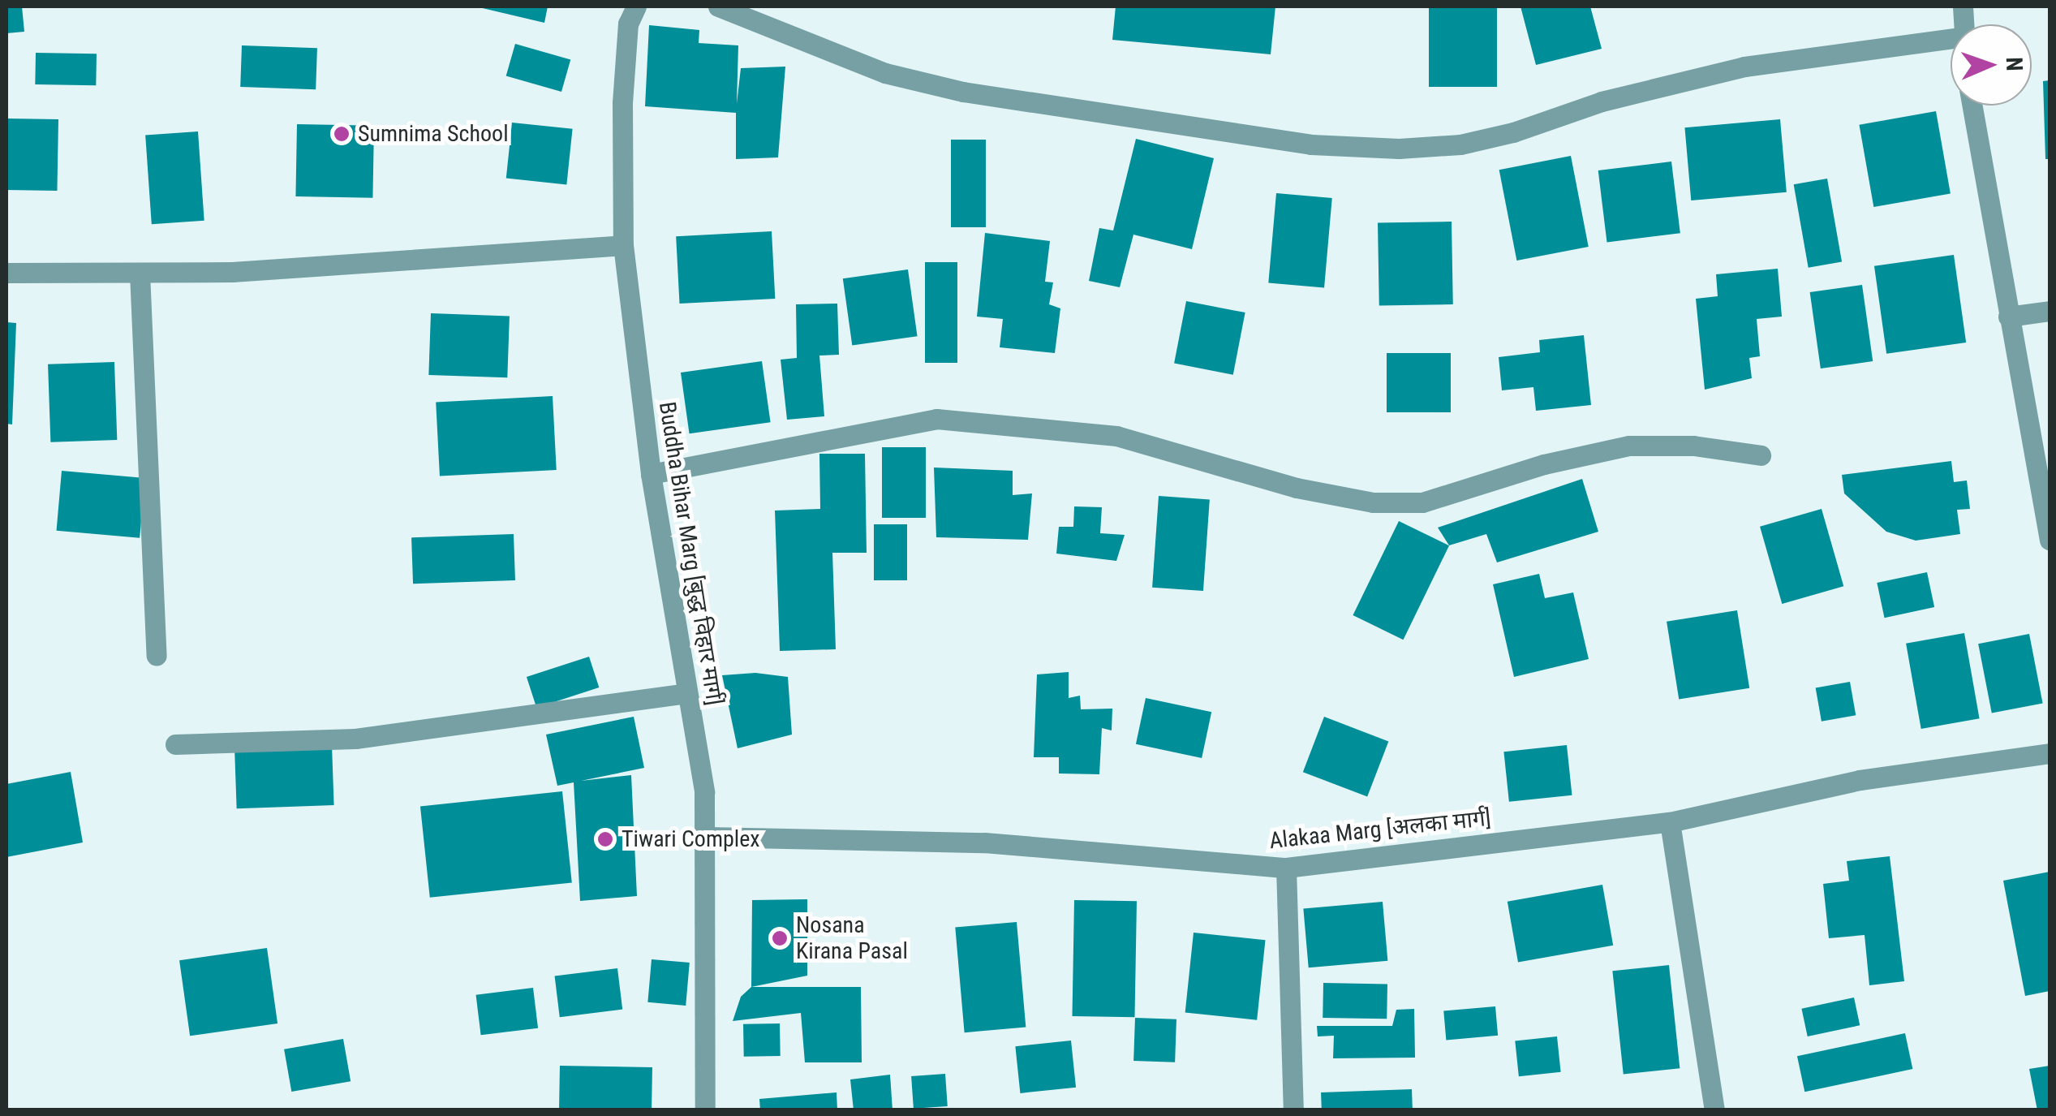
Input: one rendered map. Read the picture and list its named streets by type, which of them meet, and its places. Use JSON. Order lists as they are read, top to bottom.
{
  "streets": {
    "street": ["Buddha Bihar Marg [बुद्ध विहार मार्ग]", "Alakaa Marg [अलका मार्ग]"]
  },
  "crossings": [
    ["Buddha Bihar Marg [बुद्ध विहार मार्ग]", "Alakaa Marg [अलका मार्ग]"]
  ],
  "places": ["Sumnima School", "Tiwari Complex", "Nosana Kirana Pasal"],
  "north": "right"
}
